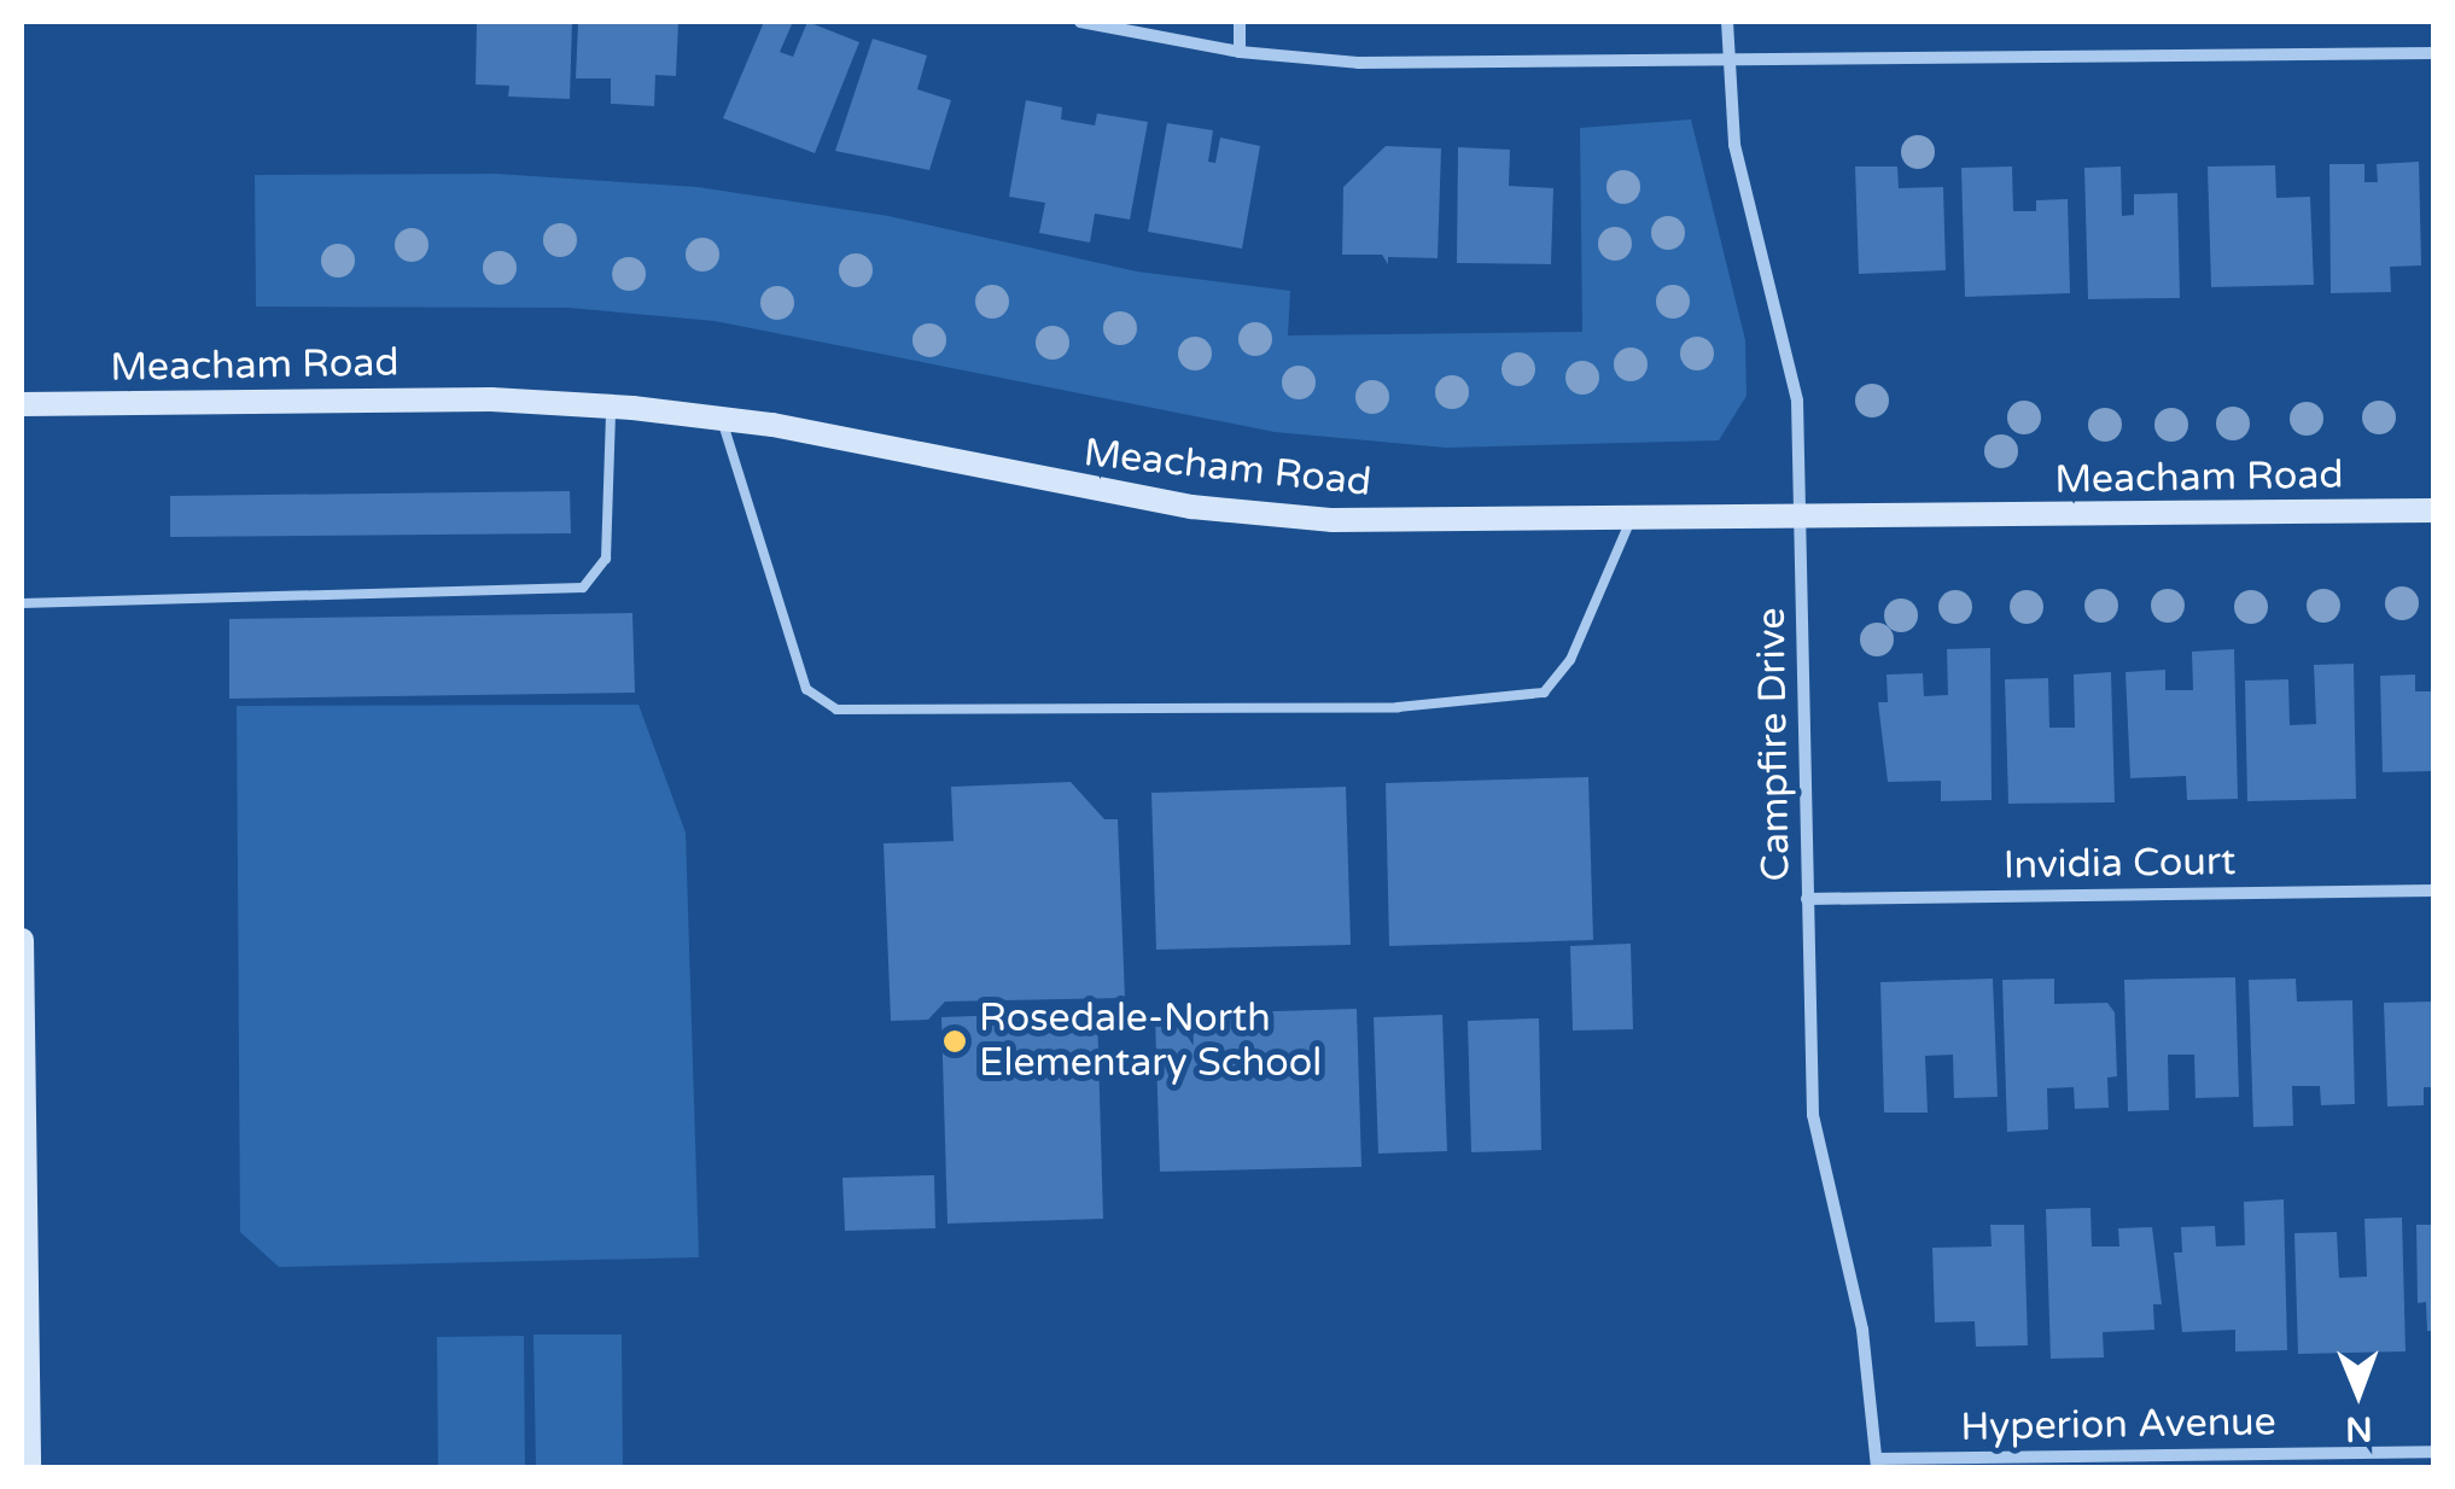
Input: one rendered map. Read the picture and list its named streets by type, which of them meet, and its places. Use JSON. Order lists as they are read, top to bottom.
{
  "streets": {
    "street": [
      "Meacham Road",
      "Campfire Drive",
      "Invidia Court",
      "Hyperion Avenue"
    ]
  },
  "crossings": [
    ["Meacham Road", "Campfire Drive"],
    ["Campfire Drive", "Invidia Court"],
    ["Campfire Drive", "Hyperion Avenue"]
  ],
  "places": ["Rosedale-North Elementary School"],
  "north": "bottom"
}
